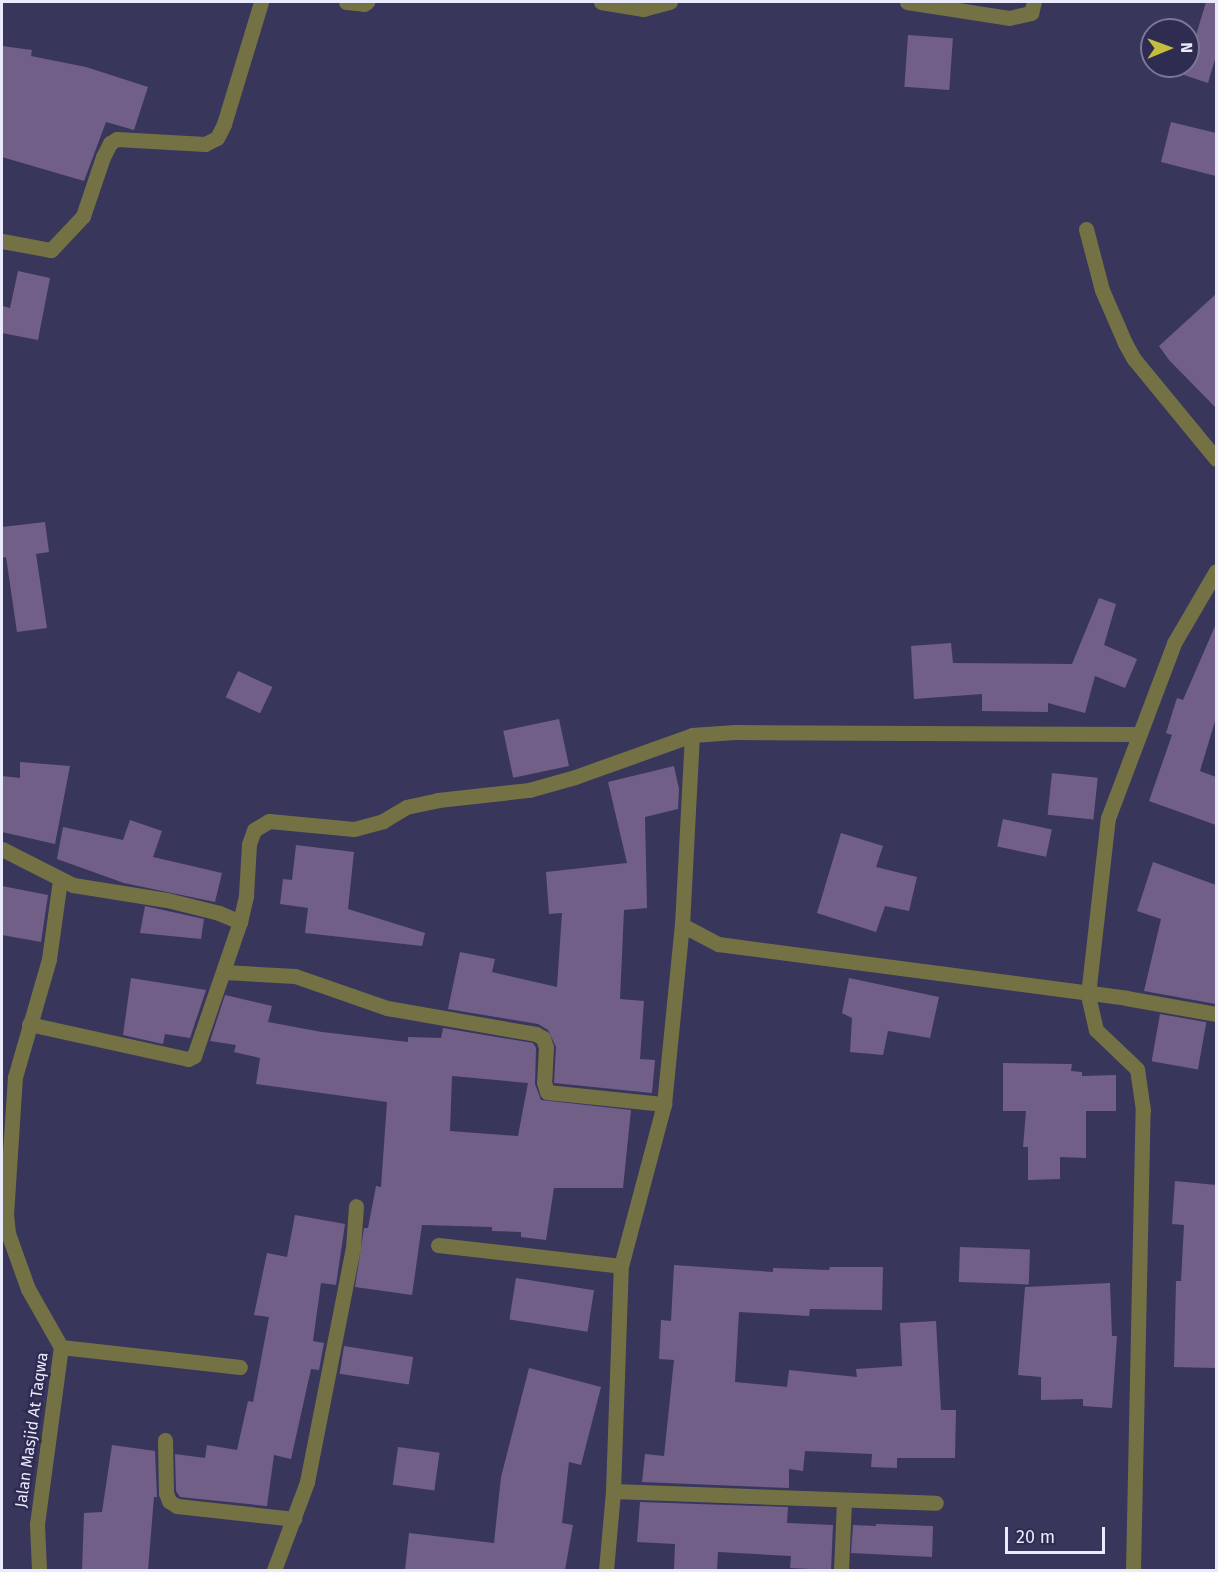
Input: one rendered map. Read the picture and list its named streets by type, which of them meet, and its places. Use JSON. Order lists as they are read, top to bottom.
{
  "streets": {
    "street": ["Jalan Masjid At Taqwa"]
  },
  "scale_bar": "20 m",
  "north": "right"
}
